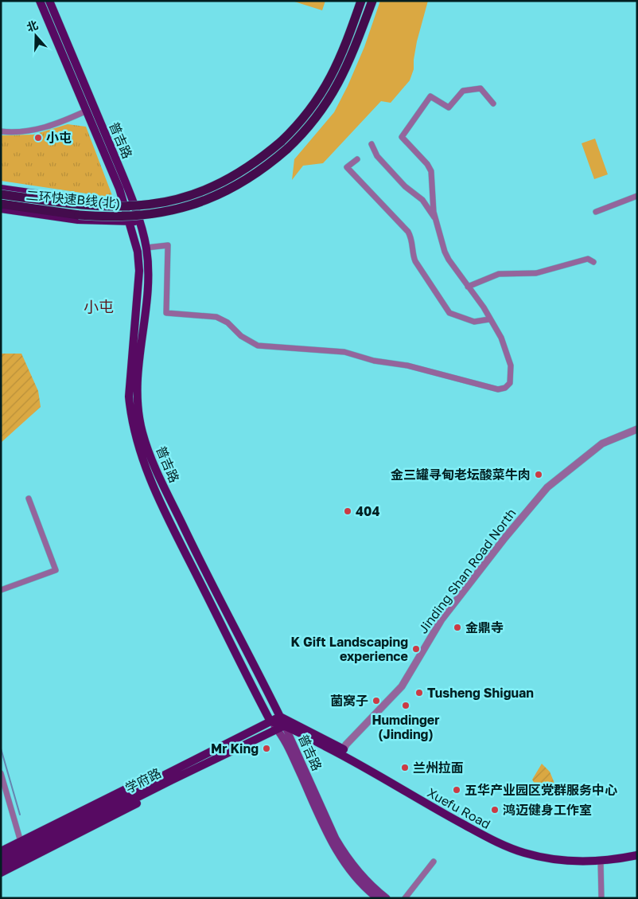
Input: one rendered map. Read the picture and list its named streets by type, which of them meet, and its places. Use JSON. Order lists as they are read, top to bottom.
{
  "streets": {
    "highway": ["二环快速B线(北)"],
    "main road": ["普吉路", "学府路", "Xuefu Road"],
    "street": ["Jinding Shan Road North"]
  },
  "crossings": [
    ["普吉路", "学府路"],
    ["普吉路", "Xuefu Road"],
    ["Jinding Shan Road North", "Xuefu Road"],
    ["学府路", "Xuefu Road"]
  ],
  "districts": ["小屯"],
  "places": [
    "小屯",
    "金三罐寻甸老坛酸菜牛肉",
    "404",
    "金鼎寺",
    "K Gift Landscaping experience",
    "Tusheng Shiguan",
    "菌窝子",
    "Humdinger (Jinding)",
    "Mr King",
    "兰州拉面",
    "五华产业园区党群服务中心",
    "鸿迈健身工作室"
  ],
  "north": "top"
}
